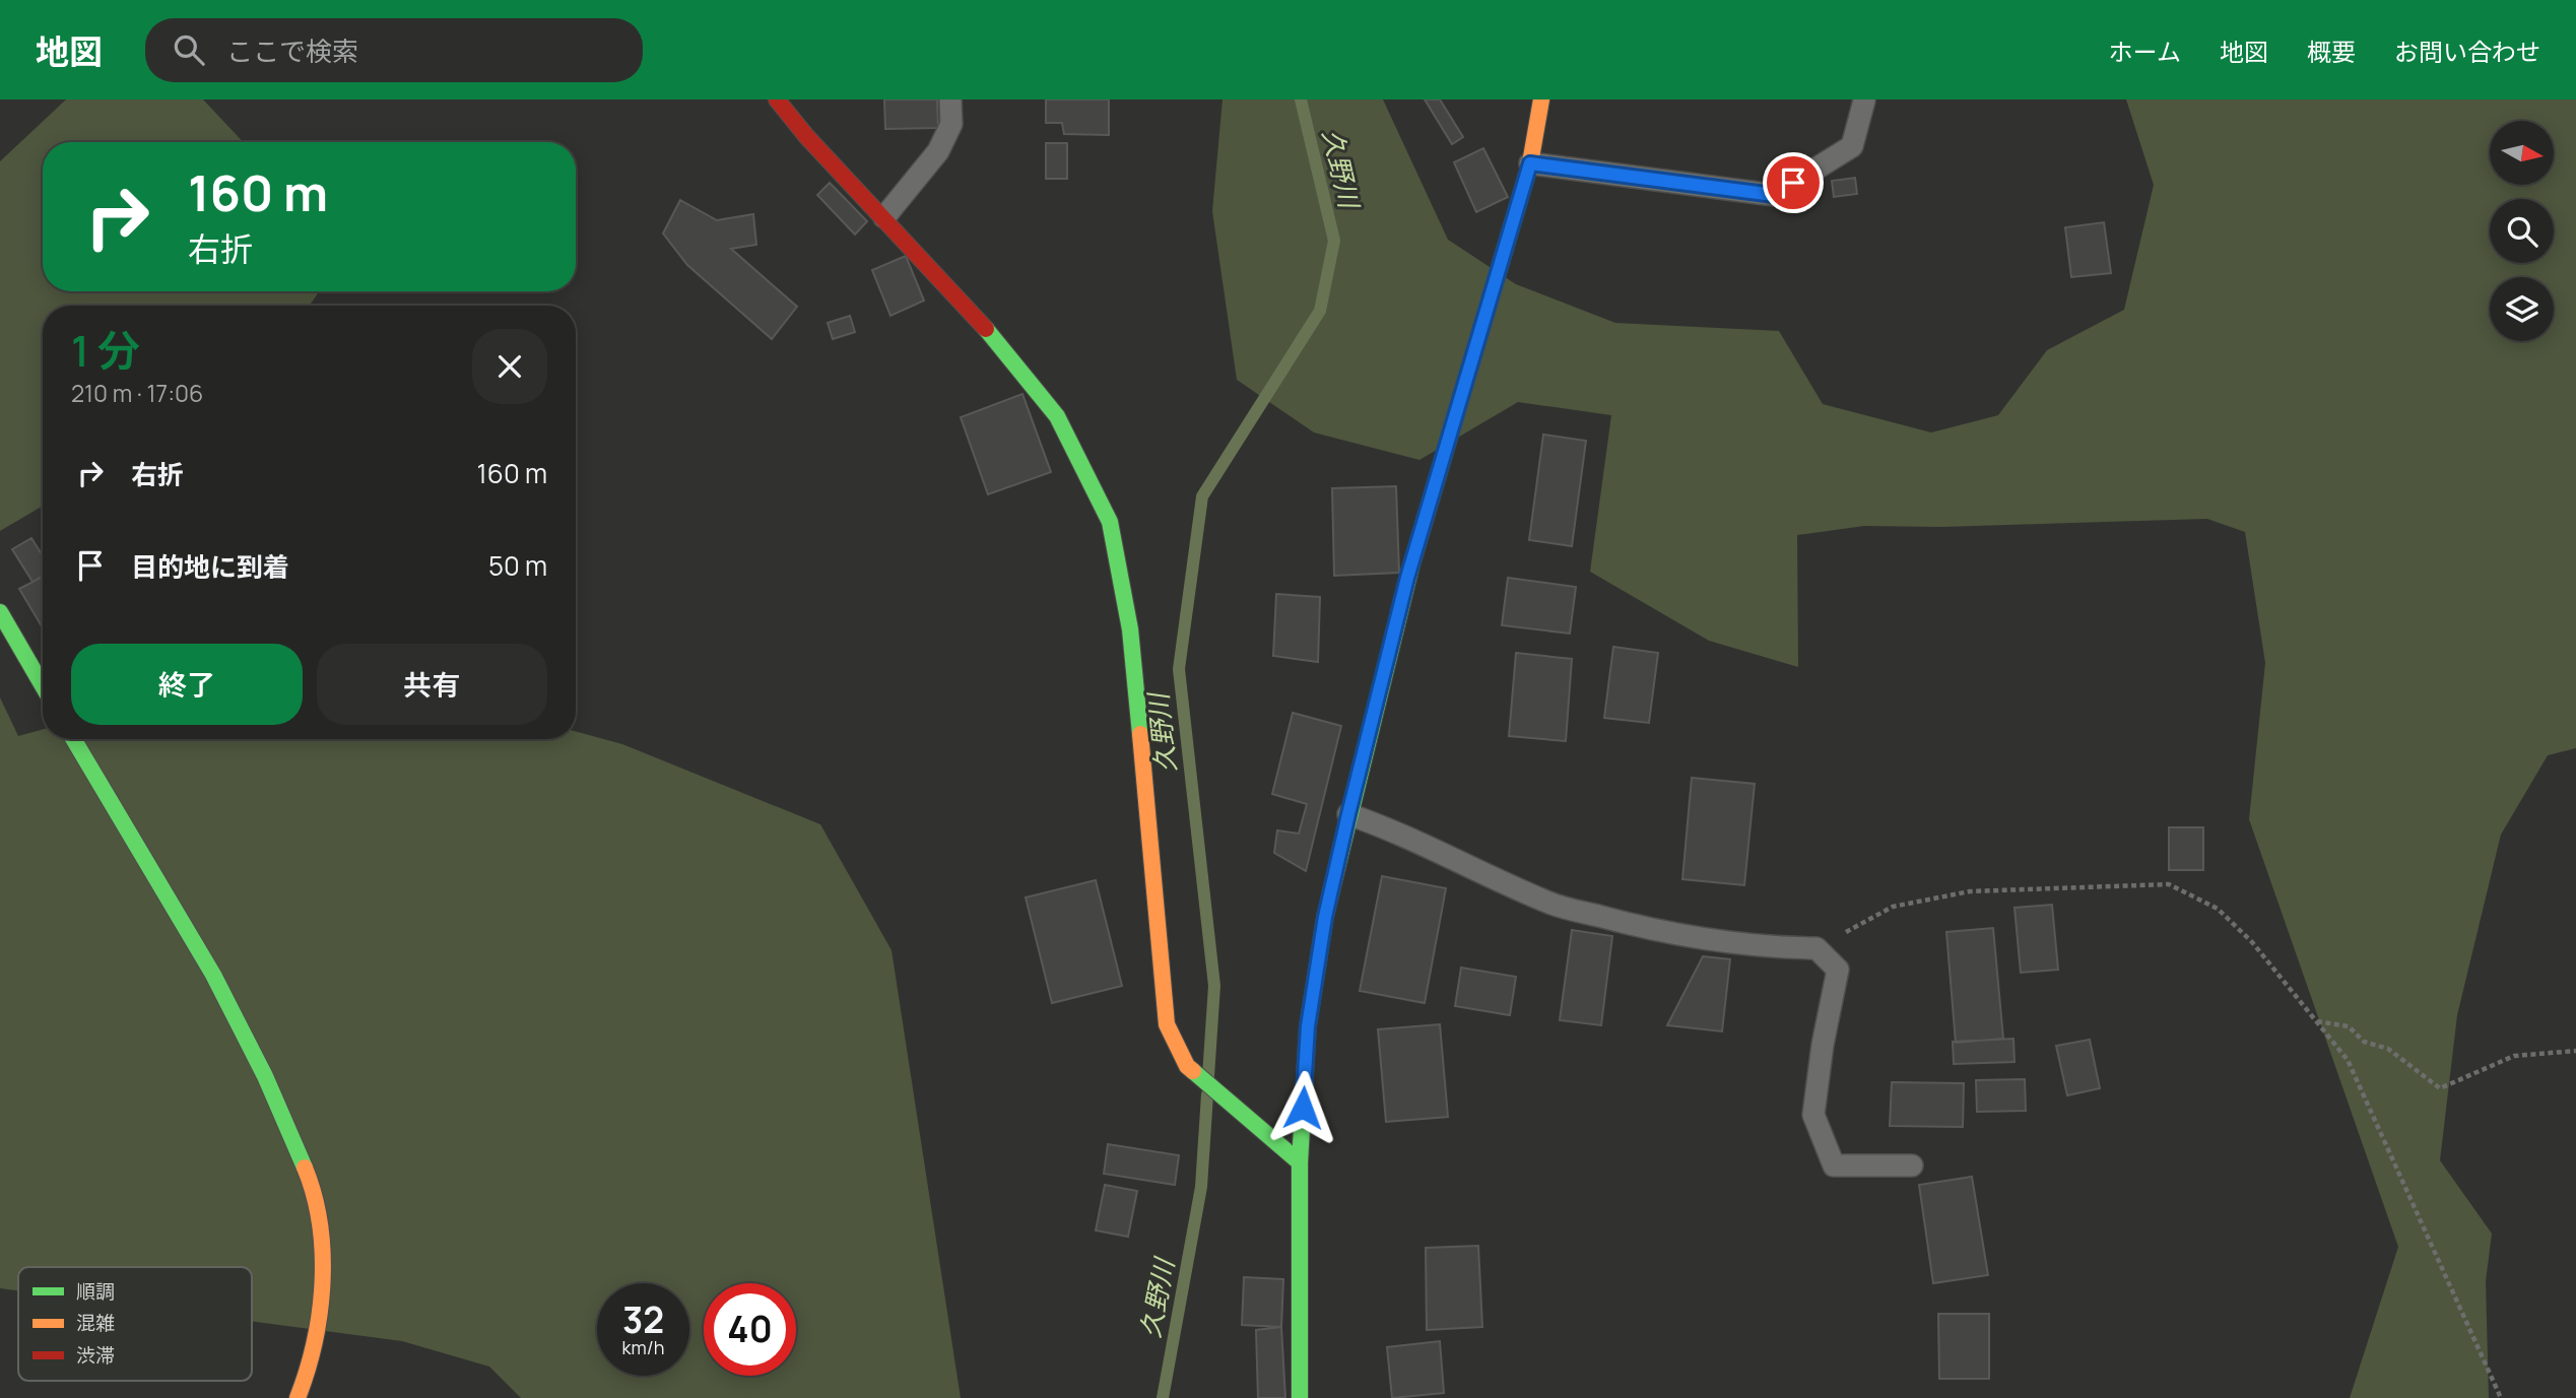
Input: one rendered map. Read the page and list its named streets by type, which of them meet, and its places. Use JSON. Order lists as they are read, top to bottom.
{
  "water": ["久野川"],
  "legend": ["順調", "混雑", "渋滞"],
  "north": "right",
  "page": {
    "header": "地図",
    "search": "ここで検索",
    "nav": [
      "ホーム",
      "地図",
      "概要",
      "お問い合わせ"
    ],
    "turn": ["160 m", "右折"],
    "heading": ["1 分", "210 m · 17:06"],
    "list": [
      {
        "name": "右折",
        "value": "160 m"
      },
      {
        "name": "目的地に到着",
        "value": "50 m"
      }
    ],
    "buttons": ["終了", "共有"],
    "speed": "32 km/h",
    "limit": "40"
  }
}
